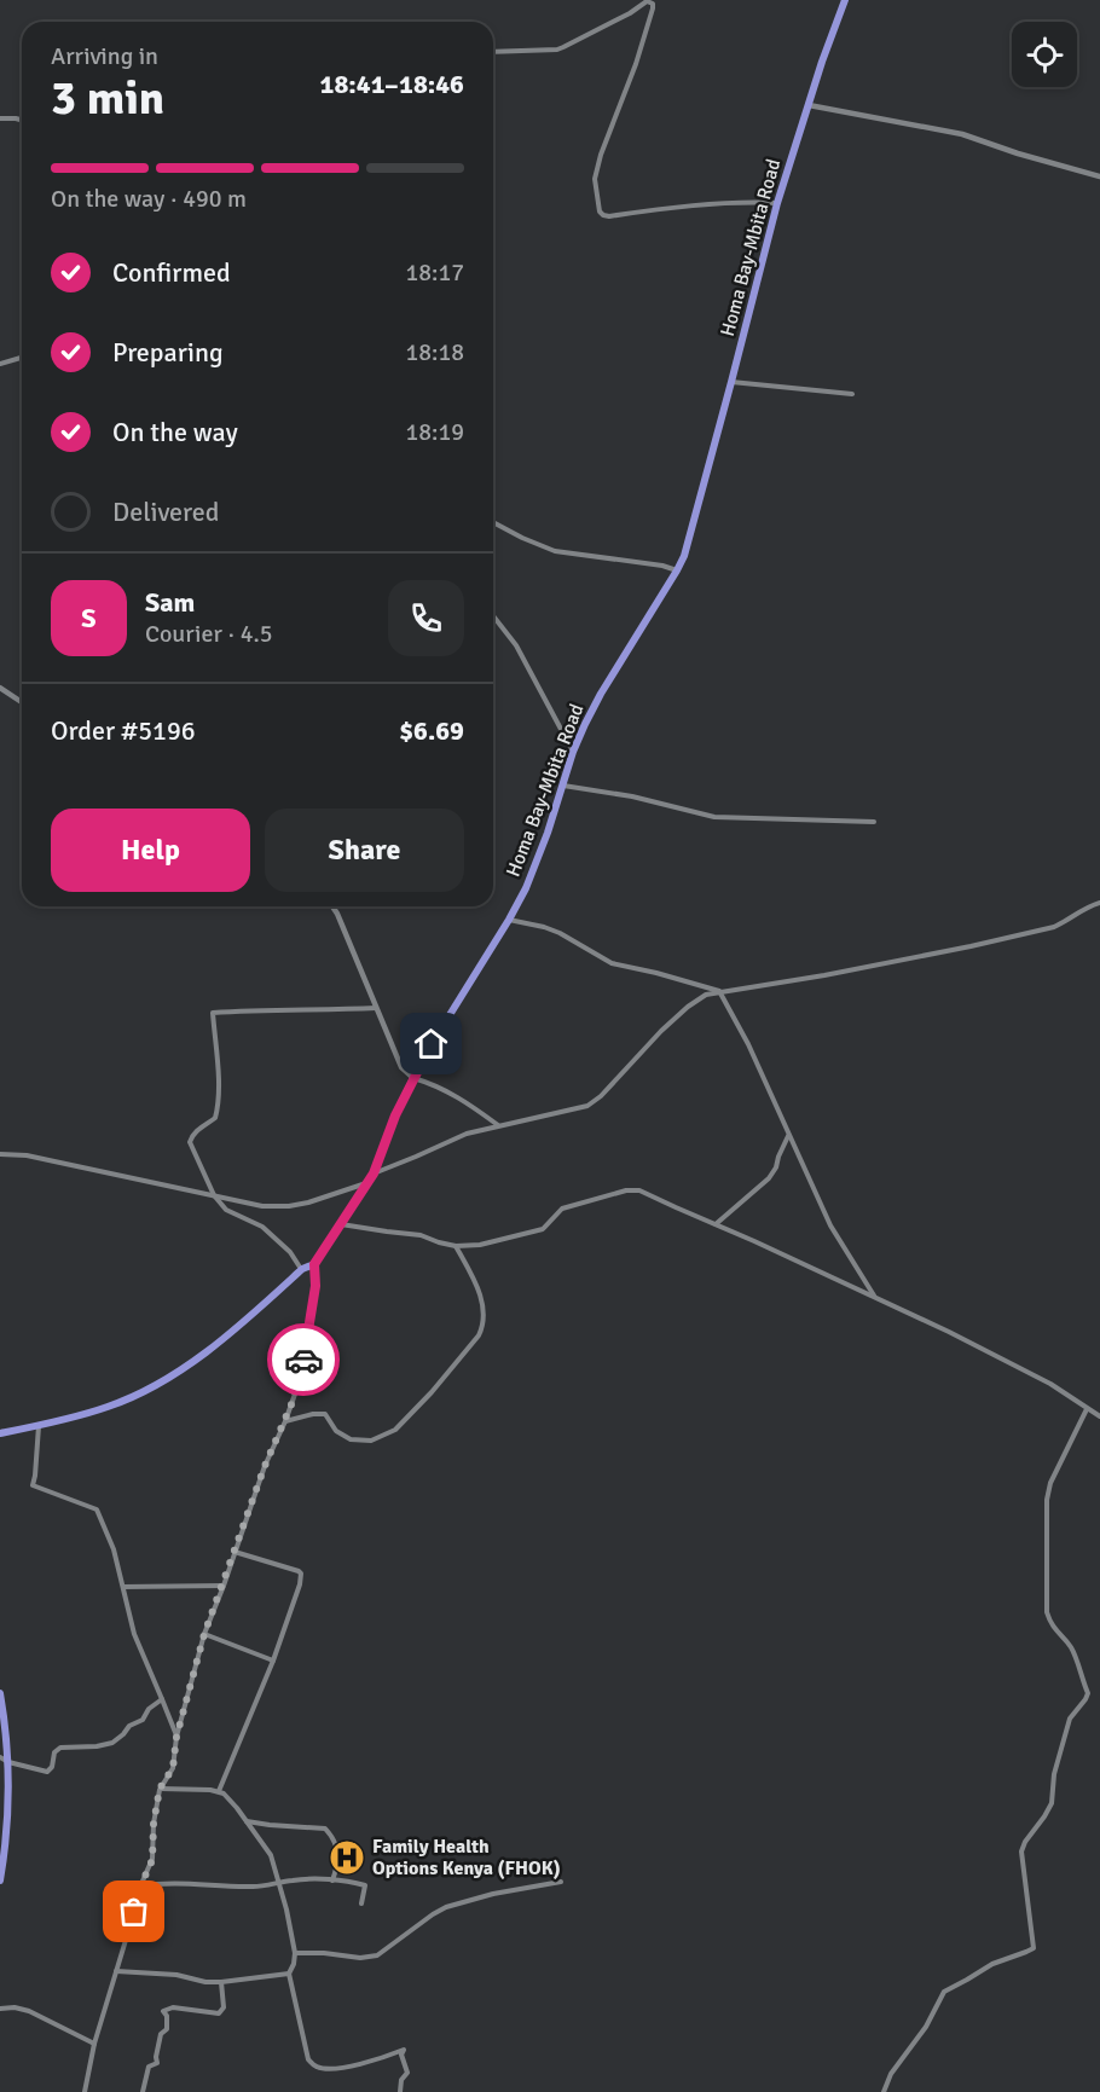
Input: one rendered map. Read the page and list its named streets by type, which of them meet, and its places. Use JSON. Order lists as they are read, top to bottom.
{
  "streets": {
    "highway": ["Homa Bay-Mbita Road"]
  },
  "places": {
    "hospital": ["Family Health Options Kenya (FHOK)"]
  },
  "page": {
    "heading": ["3 min", "Arriving in", "18:41–18:46"],
    "panel": [
      "Sam",
      "Courier · 4.5",
      "Order #5196",
      "$6.69"
    ],
    "bar": "On the way · 490 m",
    "list": [
      ["Confirmed", "18:17"],
      ["Preparing", "18:18"],
      ["On the way", "18:19"],
      "Delivered"
    ],
    "round": "S",
    "buttons": ["Help", "Share"]
  }
}
